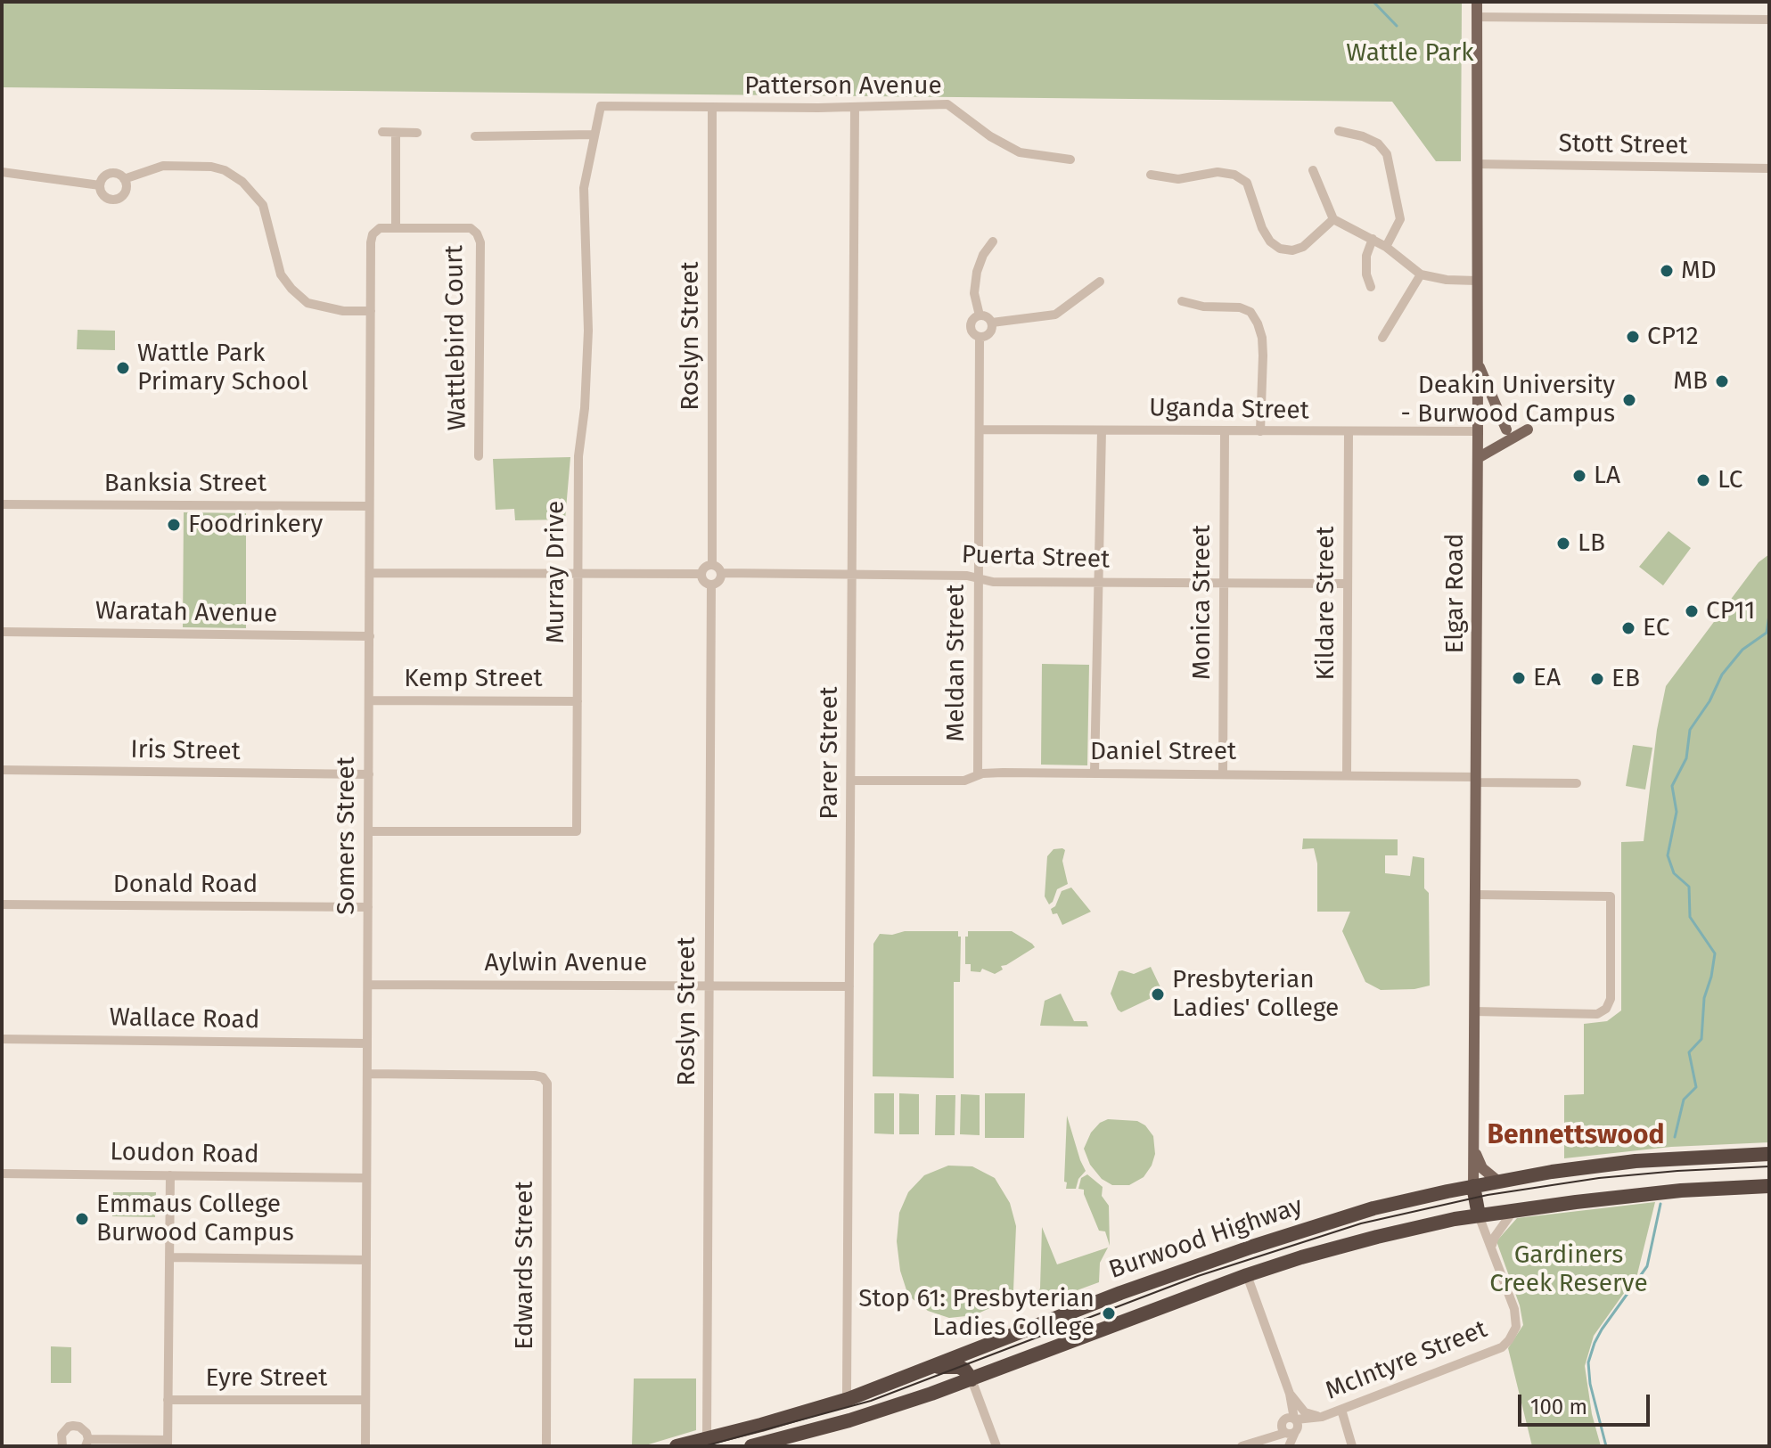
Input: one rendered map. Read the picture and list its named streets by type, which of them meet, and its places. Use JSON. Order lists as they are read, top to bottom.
{
  "streets": {
    "highway": ["Burwood Highway"],
    "main road": ["Elgar Road"],
    "street": [
      "Patterson Avenue",
      "Stott Street",
      "Roslyn Street",
      "Wattlebird Court",
      "Uganda Street",
      "Banksia Street",
      "Puerta Street",
      "Murray Drive",
      "Monica Street",
      "Kildare Street",
      "Waratah Avenue",
      "Meldan Street",
      "Kemp Street",
      "Iris Street",
      "Daniel Street",
      "Parer Street",
      "Somers Street",
      "Donald Road",
      "Aylwin Avenue",
      "Wallace Road",
      "Loudon Road",
      "Edwards Street",
      "McIntyre Street",
      "Eyre Street"
    ]
  },
  "crossings": [
    ["Patterson Avenue", "Roslyn Street"],
    ["Patterson Avenue", "Murray Drive"],
    ["Patterson Avenue", "Parer Street"],
    ["Stott Street", "Elgar Road"],
    ["Roslyn Street", "Puerta Street"],
    ["Roslyn Street", "Aylwin Avenue"],
    ["Roslyn Street", "Burwood Highway"],
    ["Wattlebird Court", "Somers Street"],
    ["Uganda Street", "Elgar Road"],
    ["Uganda Street", "Monica Street"],
    ["Uganda Street", "Kildare Street"],
    ["Uganda Street", "Meldan Street"],
    ["Banksia Street", "Somers Street"],
    ["Puerta Street", "Monica Street"],
    ["Puerta Street", "Kildare Street"],
    ["Puerta Street", "Meldan Street"],
    ["Puerta Street", "Parer Street"],
    ["Murray Drive", "Kemp Street"],
    ["Murray Drive", "Somers Street"],
    ["Elgar Road", "Daniel Street"],
    ["Elgar Road", "Burwood Highway"],
    ["Monica Street", "Daniel Street"],
    ["Kildare Street", "Daniel Street"],
    ["Waratah Avenue", "Somers Street"],
    ["Meldan Street", "Daniel Street"],
    ["Kemp Street", "Somers Street"],
    ["Iris Street", "Somers Street"],
    ["Daniel Street", "Parer Street"],
    ["Parer Street", "Aylwin Avenue"],
    ["Parer Street", "Burwood Highway"],
    ["Somers Street", "Donald Road"],
    ["Somers Street", "Aylwin Avenue"],
    ["Somers Street", "Wallace Road"],
    ["Somers Street", "Loudon Road"],
    ["Somers Street", "Edwards Street"],
    ["Somers Street", "Eyre Street"],
    ["Burwood Highway", "McIntyre Street"]
  ],
  "districts": ["Bennettswood"],
  "parks": ["Wattle Park", "Gardiners Creek Reserve"],
  "places": [
    "MD",
    "CP12",
    "Wattle Park Primary School",
    "MB",
    "Deakin University - Burwood Campus",
    "LA",
    "LC",
    "Foodrinkery",
    "LB",
    "CP11",
    "EC",
    "EA",
    "EB",
    "Presbyterian Ladies' College",
    "Emmaus College Burwood Campus",
    "Stop 61: Presbyterian Ladies College"
  ],
  "scale_bar": "100 m"
}
